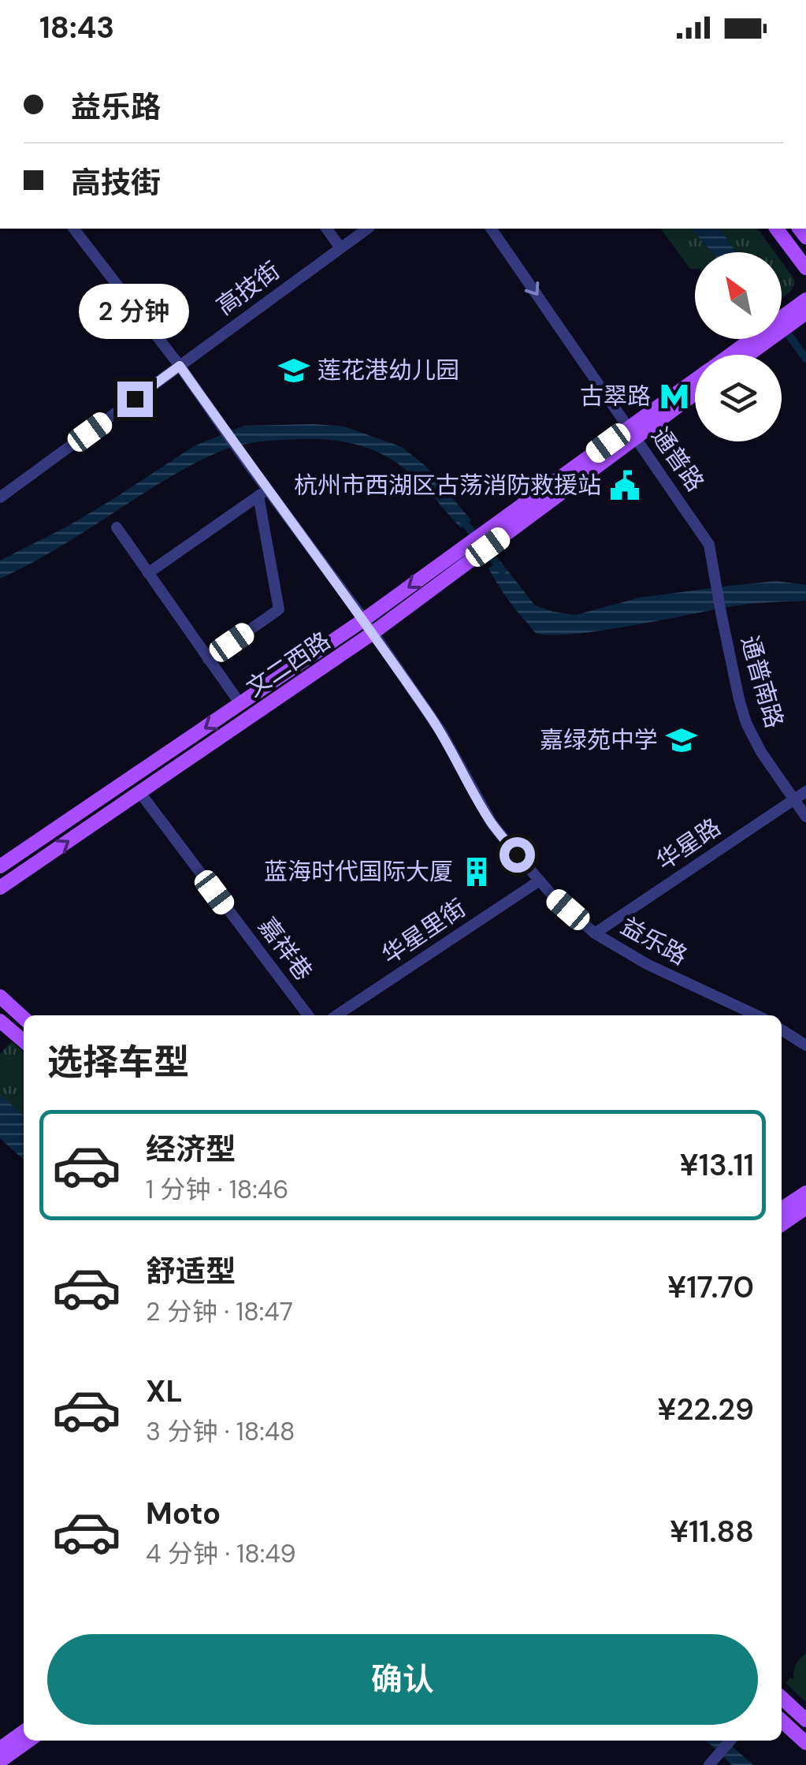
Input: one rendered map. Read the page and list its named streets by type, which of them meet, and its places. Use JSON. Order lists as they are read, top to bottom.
{
  "streets": {
    "main road": ["文二西路"],
    "street": [
      "高技街",
      "通普路",
      "通普南路",
      "华星路",
      "华星里街",
      "益乐路",
      "嘉祥巷"
    ]
  },
  "crossings": [
    ["高技街", "益乐路"],
    ["通普路", "文二西路"],
    ["通普路", "通普南路"],
    ["文二西路", "益乐路"],
    ["文二西路", "嘉祥巷"],
    ["通普南路", "华星路"],
    ["华星路", "益乐路"],
    ["华星里街", "益乐路"]
  ],
  "one_way": ["通普路"],
  "places": {
    "school or university": ["莲花港幼儿园", "嘉绿苑中学"],
    "metro station": ["古翠路"],
    "public building": ["杭州市西湖区古荡消防救援站"],
    "building": ["蓝海时代国际大厦"]
  },
  "north": "top left",
  "page": {
    "status": "18:43",
    "banner": ["益乐路", "高技街"],
    "bubble": "2 分钟",
    "heading": "选择车型",
    "list": [
      {
        "name": "经济型",
        "note": "1 分钟 · 18:46",
        "value": "¥13.11"
      },
      {
        "name": "舒适型",
        "note": "2 分钟 · 18:47",
        "value": "¥17.70"
      },
      {
        "name": "XL",
        "note": "3 分钟 · 18:48",
        "value": "¥22.29"
      },
      {
        "name": "Moto",
        "note": "4 分钟 · 18:49",
        "value": "¥11.88"
      }
    ],
    "buttons": "确认"
  }
}
